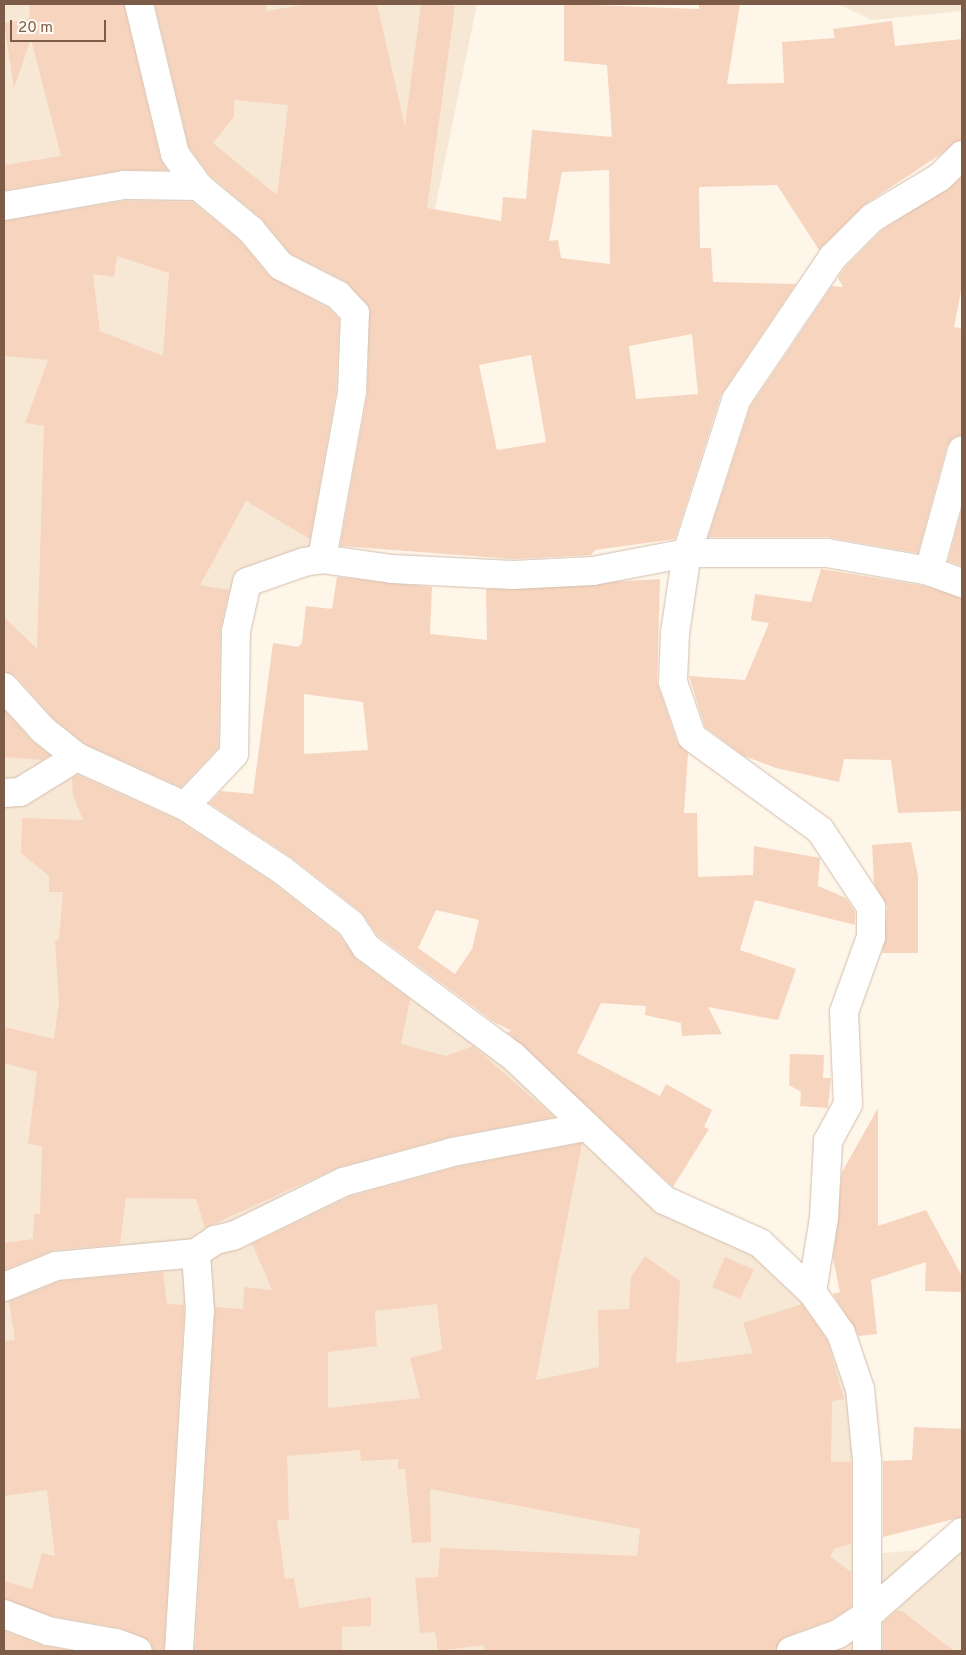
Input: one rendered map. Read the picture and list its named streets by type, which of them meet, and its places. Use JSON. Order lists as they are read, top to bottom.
{
  "scale_bar": "20 m"
}
